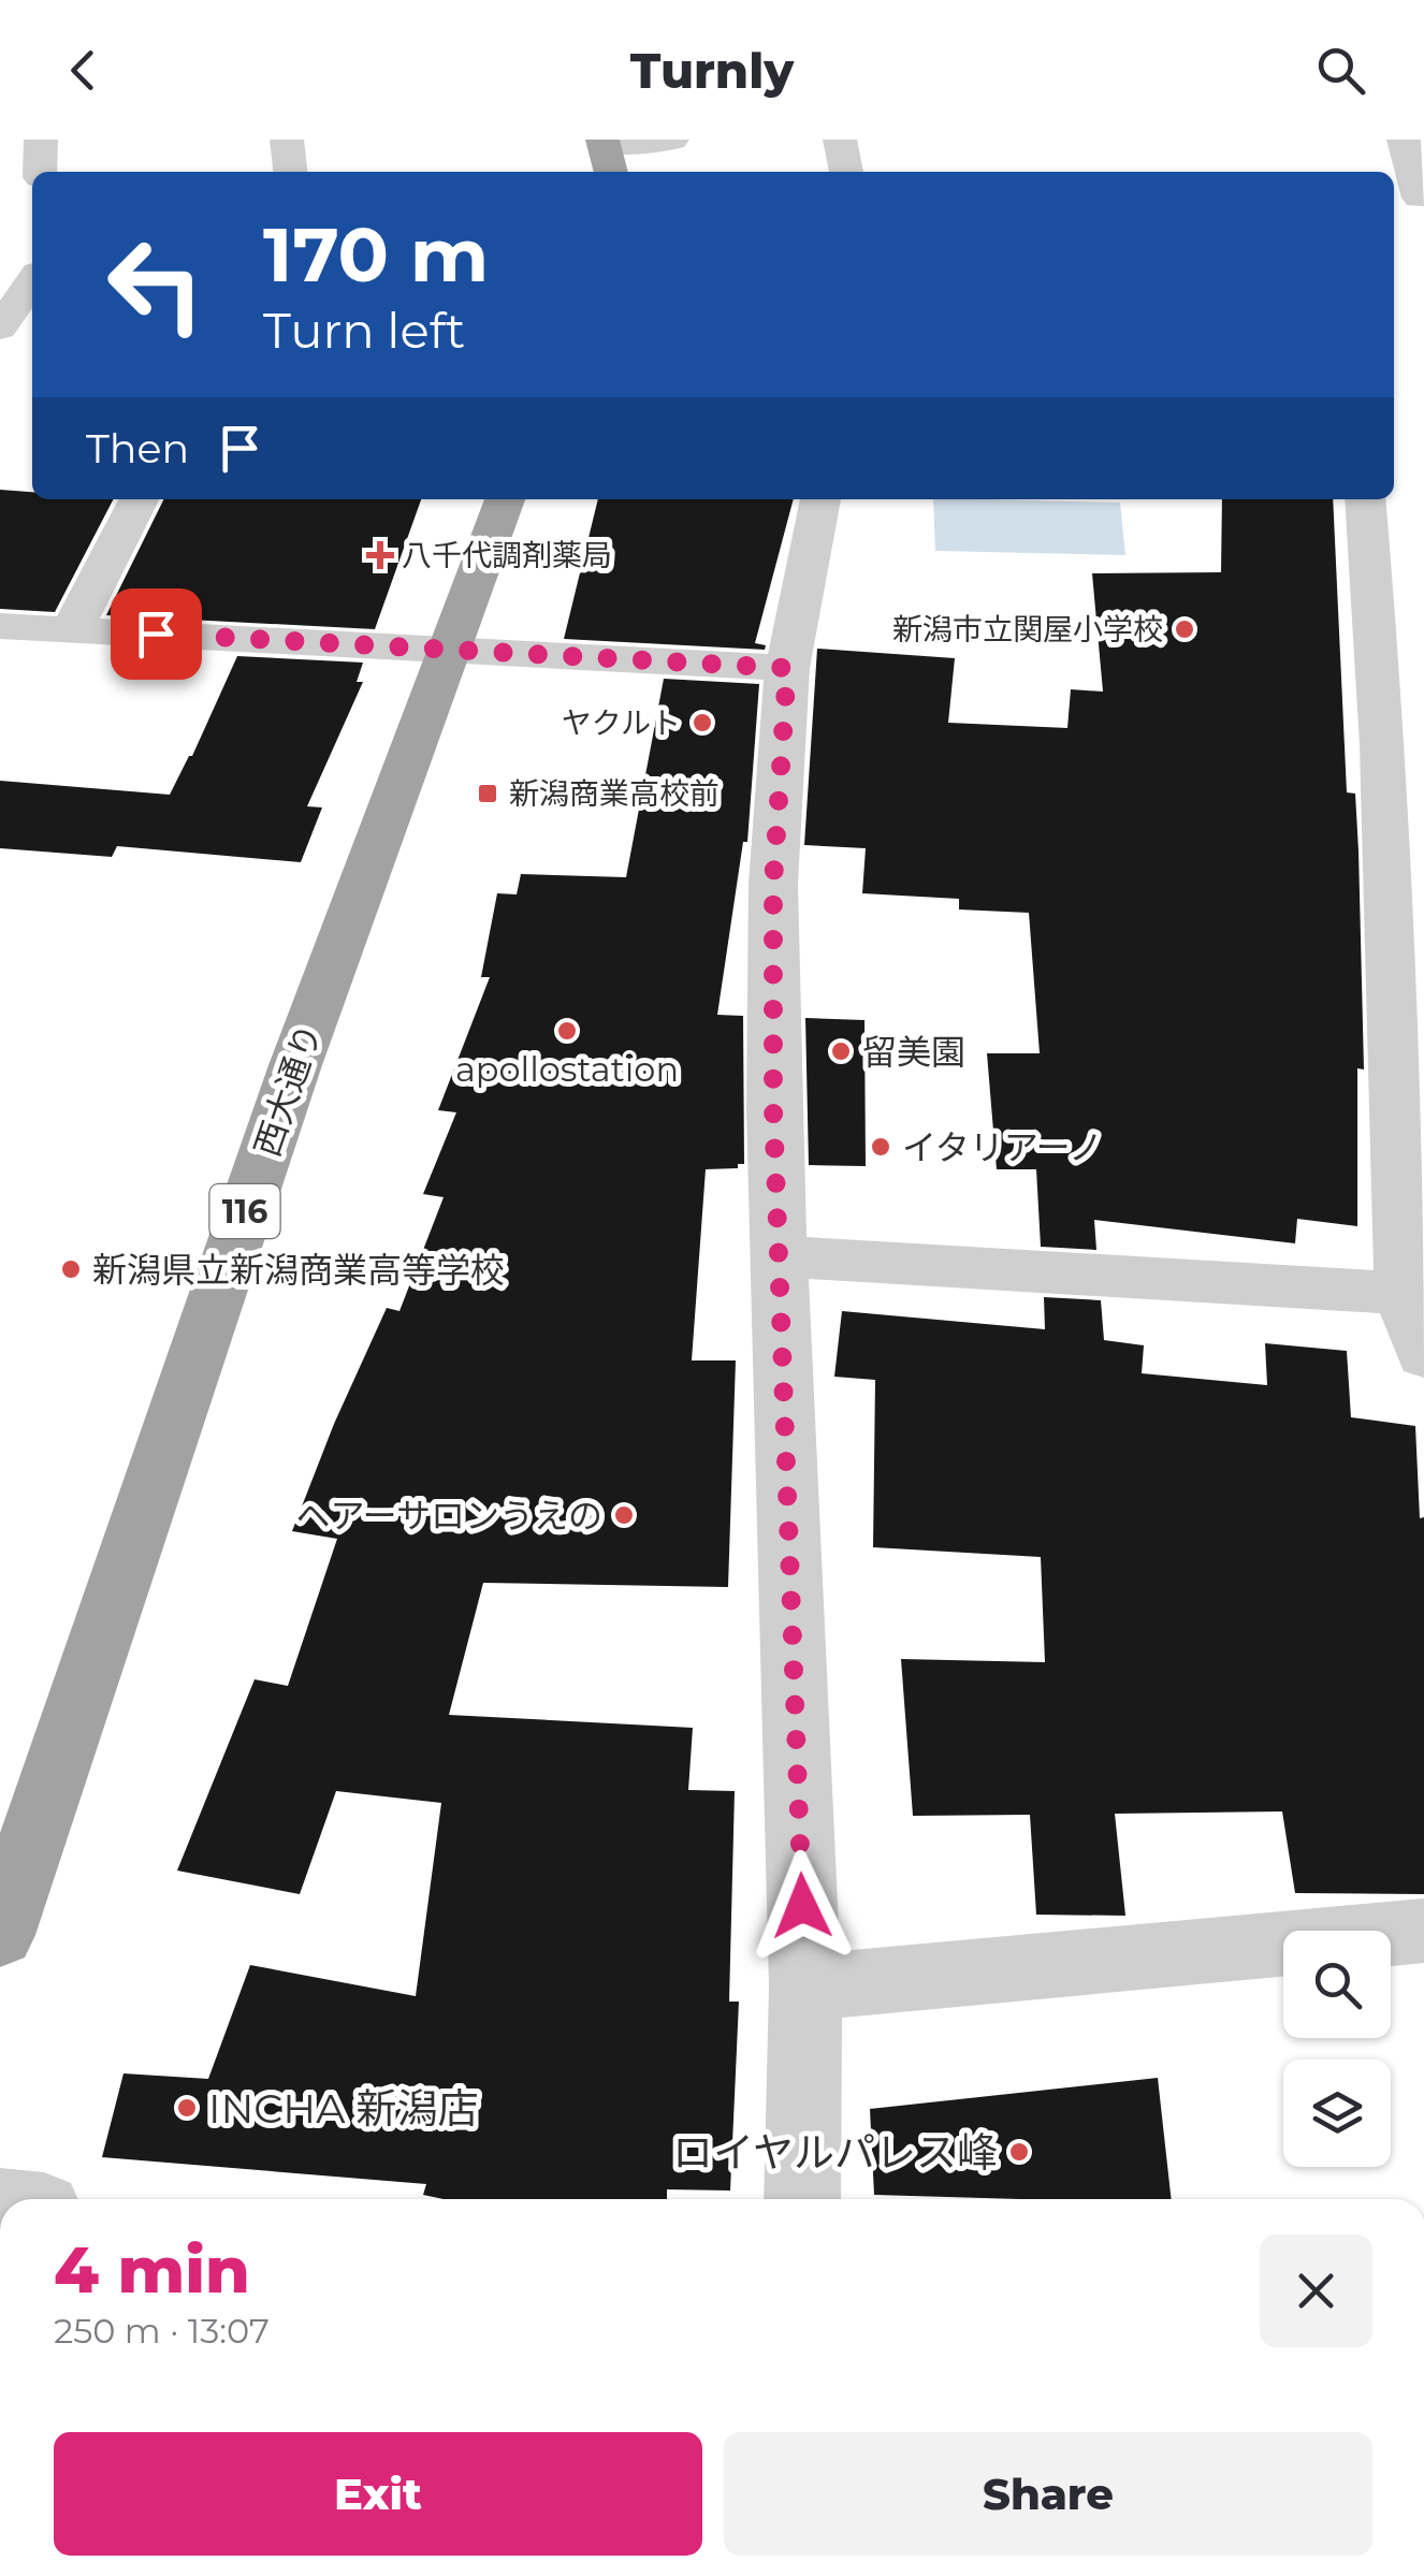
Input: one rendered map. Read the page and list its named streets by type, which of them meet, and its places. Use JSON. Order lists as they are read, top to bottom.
{
  "streets": {
    "highway": ["西大通り", "116"]
  },
  "places": {
    "health": ["八千代調剤薬局"],
    "other": [
      "新潟市立関屋小学校",
      "ヤクルト",
      "apollostation",
      "留美園",
      "イタリアーノ",
      "新潟県立新潟商業高等学校",
      "ヘアーサロンうえの",
      "INCHA 新潟店",
      "ロイヤルパレス峰"
    ],
    "transit": ["新潟商業高校前"]
  },
  "page": {
    "header": "Turnly",
    "turn": ["170 m", "Turn left"],
    "then": "Then",
    "heading": ["4 min", "250 m · 13:07"],
    "buttons": ["Exit", "Share"]
  }
}
